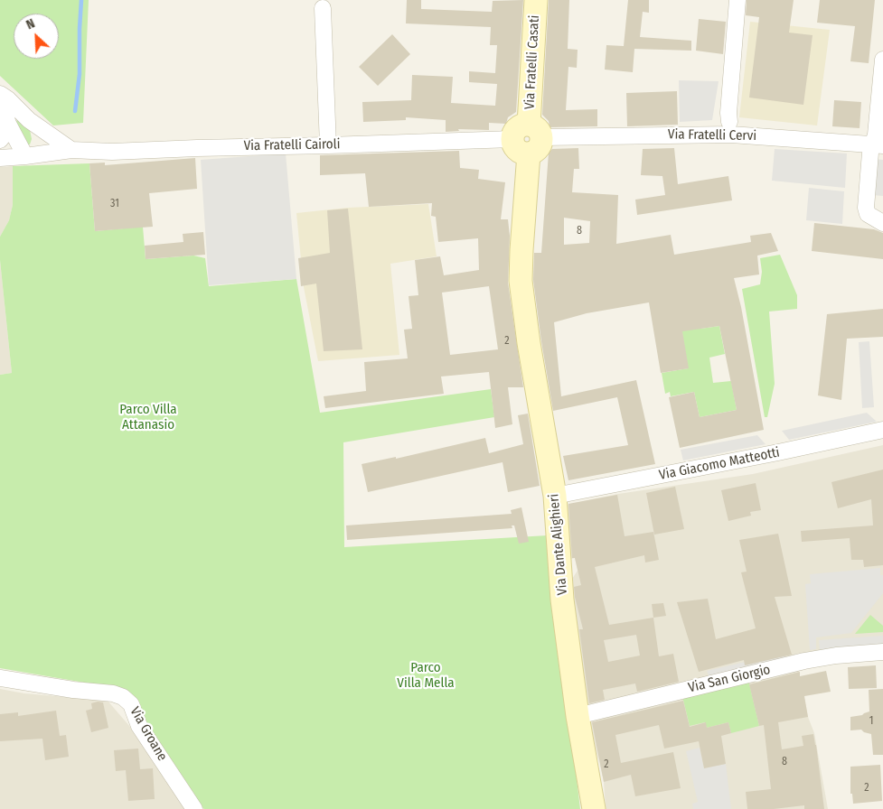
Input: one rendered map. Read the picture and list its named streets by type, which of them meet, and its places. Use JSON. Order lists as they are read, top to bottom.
{
  "streets": {
    "street": [
      "Via Fratelli Casati",
      "Via Fratelli Cervi",
      "Via Fratelli Cairoli",
      "Via Giacomo Matteotti",
      "Via Dante Alighieri",
      "Via San Giorgio",
      "Via Groane"
    ]
  },
  "crossings": [
    ["Via Fratelli Casati", "Via Fratelli Cervi"],
    ["Via Fratelli Casati", "Via Fratelli Cairoli"],
    ["Via Fratelli Casati", "Via Dante Alighieri"],
    ["Via Fratelli Cervi", "Via Fratelli Cairoli"],
    ["Via Giacomo Matteotti", "Via Dante Alighieri"],
    ["Via Dante Alighieri", "Via San Giorgio"]
  ],
  "parks": ["Parco Villa Attanasio", "Parco Villa Mella"],
  "house_numbers": [
    "31",
    "8",
    "2",
    "1",
    "8",
    "2",
    "2"
  ],
  "north": "top left"
}
